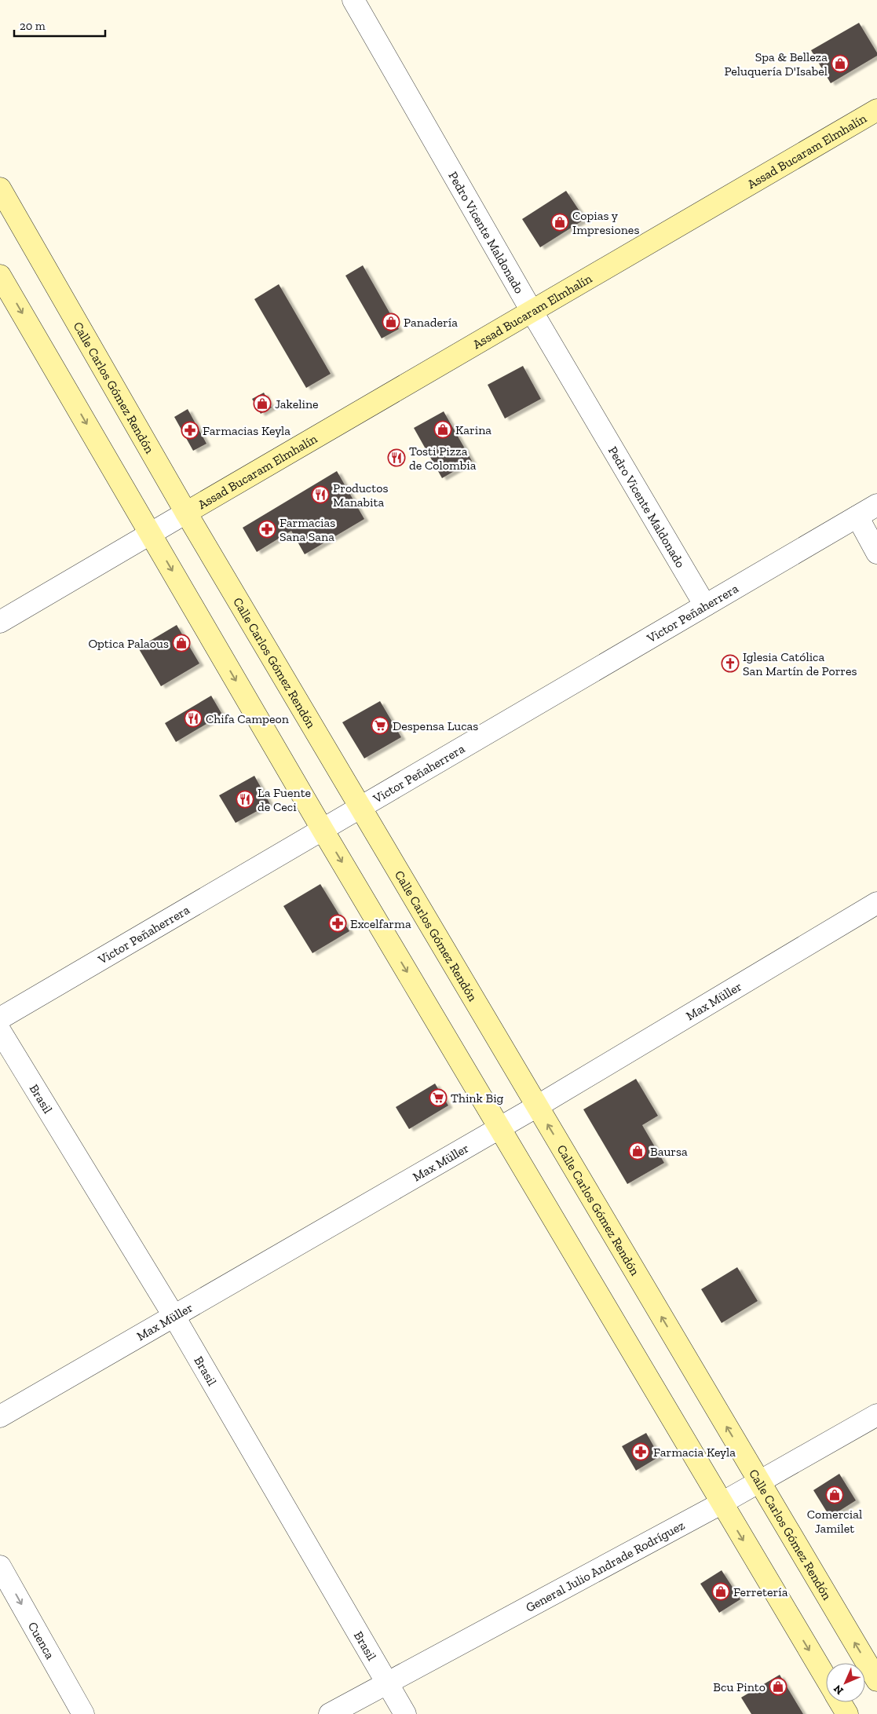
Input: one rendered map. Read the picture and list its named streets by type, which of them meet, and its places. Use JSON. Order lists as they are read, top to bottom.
{
  "streets": {
    "main road": ["Assad Bucaram Elmhalín", "Calle Carlos Gómez Rendón"],
    "street": [
      "Pedro Vicente Maldonado",
      "Victor Peñaherrera",
      "Max Müller",
      "Brasil",
      "General Julio Andrade Rodríguez",
      "Cuenca"
    ]
  },
  "crossings": [
    ["Assad Bucaram Elmhalín", "Pedro Vicente Maldonado"],
    ["Assad Bucaram Elmhalín", "Calle Carlos Gómez Rendón"],
    ["Pedro Vicente Maldonado", "Victor Peñaherrera"],
    ["Calle Carlos Gómez Rendón", "Victor Peñaherrera"],
    ["Calle Carlos Gómez Rendón", "Max Müller"],
    ["Calle Carlos Gómez Rendón", "General Julio Andrade Rodríguez"],
    ["Max Müller", "Brasil"],
    ["Brasil", "General Julio Andrade Rodríguez"]
  ],
  "one_way": ["Cuenca"],
  "places": {
    "shop": [
      "Spa & Belleza Peluquería D'Isabel",
      "Copias y Impresiones",
      "Panadería",
      "Jakeline",
      "Karina",
      "Optica Palaous",
      "Baursa",
      "Comercial Jamilet",
      "Ferretería",
      "Bcu Pinto"
    ],
    "pharmacy": [
      "Farmacias Keyla",
      "Farmacias Sana Sana",
      "Excelfarma",
      "Farmacia Keyla"
    ],
    "restaurant": [
      "Tosti Pizza de Colombia",
      "Productos Manabita",
      "Chifa Campeon",
      "La Fuente de Ceci"
    ],
    "church": ["Iglesia Católica San Martín de Porres"],
    "supermarket": ["Despensa Lucas", "Think Big"]
  },
  "scale_bar": "20 m",
  "north": "bottom left"
}
